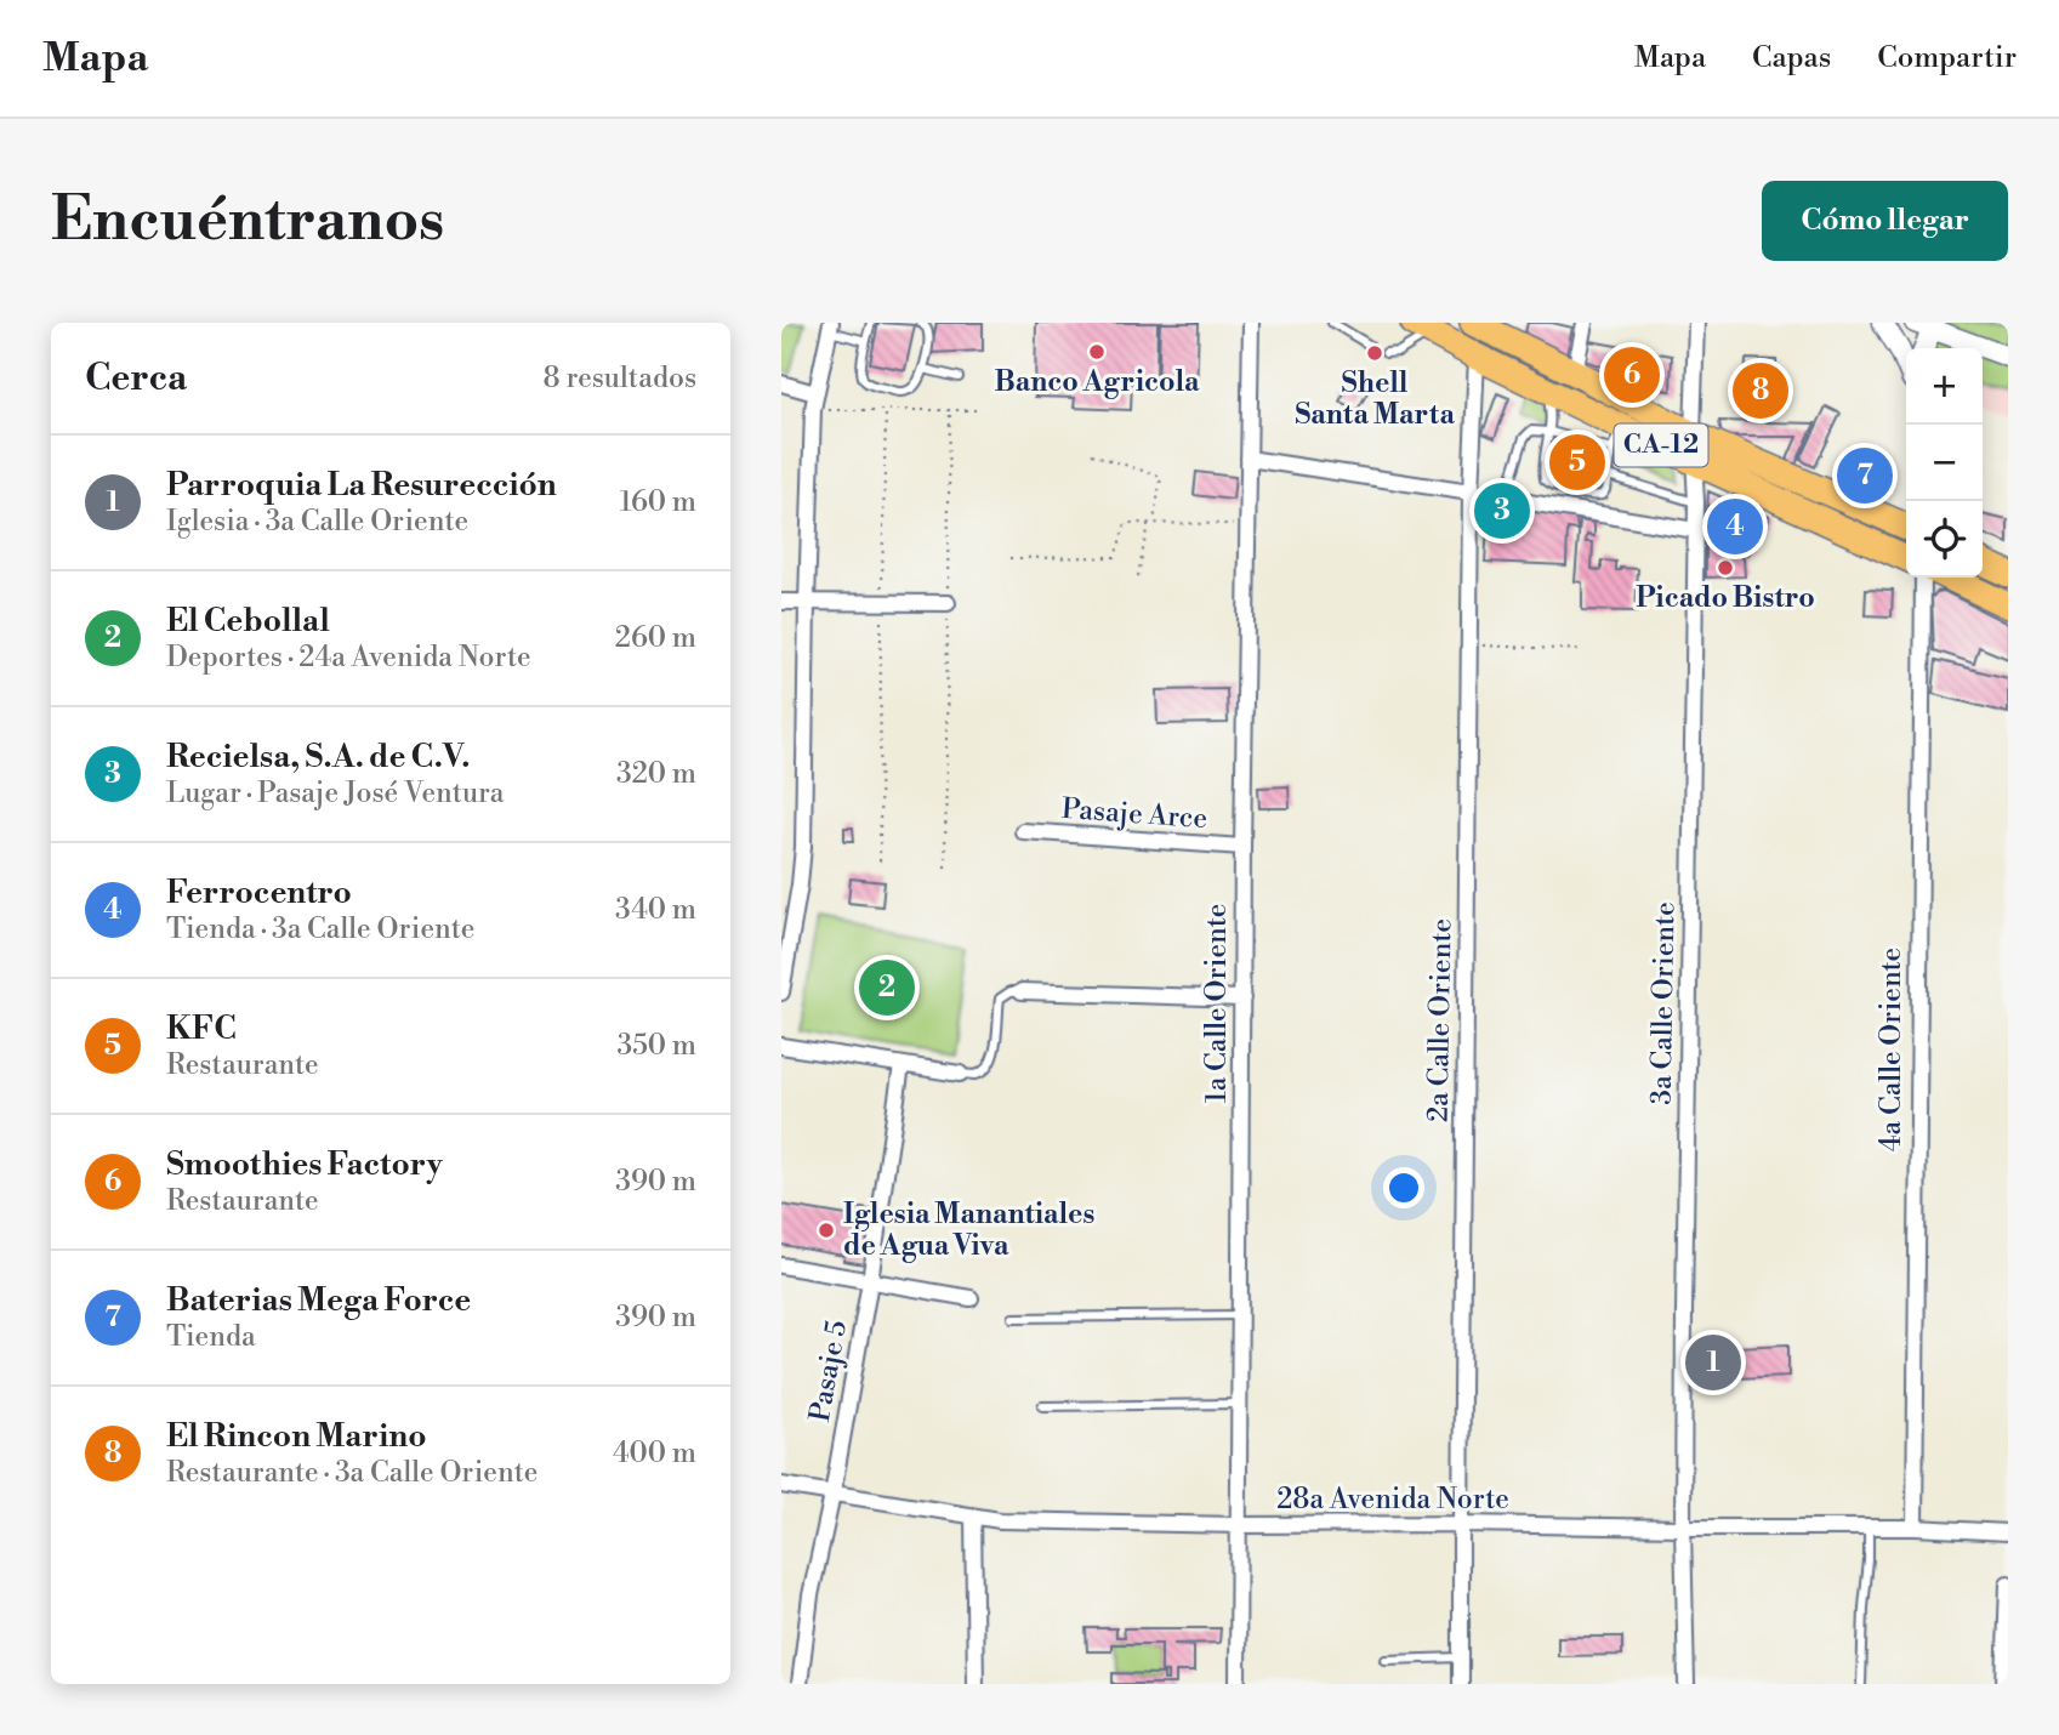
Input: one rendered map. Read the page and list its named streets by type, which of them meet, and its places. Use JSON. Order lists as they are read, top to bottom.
{
  "streets": {
    "main road": ["CA-12"],
    "street": [
      "Pasaje Arce",
      "1a Calle Oriente",
      "3a Calle Oriente",
      "2a Calle Oriente",
      "4a Calle Oriente",
      "Pasaje 5",
      "28a Avenida Norte"
    ]
  },
  "crossings": [
    ["CA-12", "3a Calle Oriente"],
    ["CA-12", "2a Calle Oriente"],
    ["Pasaje Arce", "1a Calle Oriente"],
    ["1a Calle Oriente", "28a Avenida Norte"],
    ["3a Calle Oriente", "28a Avenida Norte"],
    ["2a Calle Oriente", "28a Avenida Norte"],
    ["4a Calle Oriente", "28a Avenida Norte"],
    ["Pasaje 5", "28a Avenida Norte"]
  ],
  "places": [
    "Banco Agricola",
    "Shell Santa Marta",
    "Picado Bistro",
    "Iglesia Manantiales de Agua Viva"
  ],
  "page": {
    "header": "Mapa",
    "nav": ["Mapa", "Capas", "Compartir"],
    "buttons": "Cómo llegar",
    "title": "Encuéntranos",
    "heading": ["Cerca", "8 resultados"],
    "pins": [
      "6",
      "8",
      "5",
      "7",
      "3",
      "4",
      "2",
      "1"
    ],
    "map_buttons": ["+", "−"],
    "list": [
      {
        "mark": "1",
        "name": "Parroquia La Resurección",
        "note": "Iglesia · 3a Calle Oriente",
        "value": "160 m"
      },
      {
        "mark": "2",
        "name": "El Cebollal",
        "note": "Deportes · 24a Avenida Norte",
        "value": "260 m"
      },
      {
        "mark": "3",
        "name": "Recielsa, S.A. de C.V.",
        "note": "Lugar · Pasaje José Ventura",
        "value": "320 m"
      },
      {
        "mark": "4",
        "name": "Ferrocentro",
        "note": "Tienda · 3a Calle Oriente",
        "value": "340 m"
      },
      {
        "mark": "5",
        "name": "KFC",
        "note": "Restaurante",
        "value": "350 m"
      },
      {
        "mark": "6",
        "name": "Smoothies Factory",
        "note": "Restaurante",
        "value": "390 m"
      },
      {
        "mark": "7",
        "name": "Baterias Mega Force",
        "note": "Tienda",
        "value": "390 m"
      },
      {
        "mark": "8",
        "name": "El Rincon Marino",
        "note": "Restaurante · 3a Calle Oriente",
        "value": "400 m"
      }
    ]
  }
}
